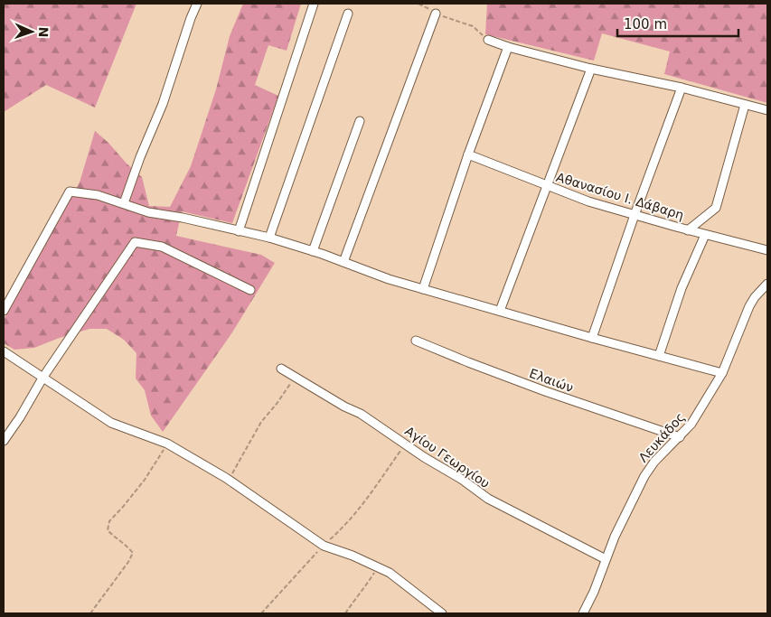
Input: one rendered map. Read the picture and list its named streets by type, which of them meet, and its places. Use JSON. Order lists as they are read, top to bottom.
{
  "streets": {
    "street": [
      "Αθανασίου Ι. Δάβαρη",
      "Ελαιών",
      "Λευκάδος",
      "Αγίου Γεωργίου"
    ]
  },
  "crossings": [
    ["Ελαιών", "Λευκάδος"],
    ["Λευκάδος", "Αγίου Γεωργίου"]
  ],
  "scale_bar": "100 m",
  "north": "right"
}
